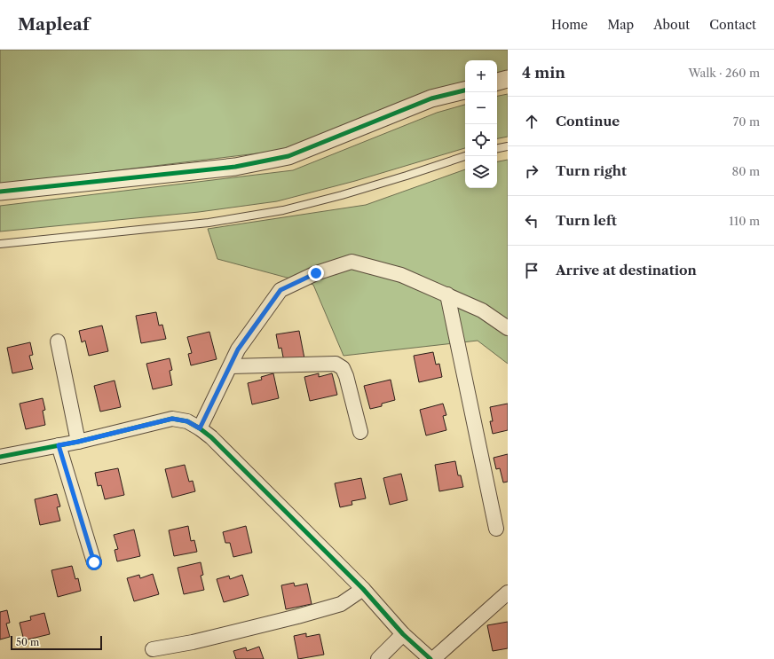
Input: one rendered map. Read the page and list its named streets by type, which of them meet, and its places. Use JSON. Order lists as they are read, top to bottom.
{
  "scale_bar": "50 m",
  "page": {
    "header": "Mapleaf",
    "nav": [
      "Home",
      "Map",
      "About",
      "Contact"
    ],
    "heading": ["4 min", "Walk · 260 m"],
    "map_buttons": ["+", "−"],
    "list": [
      ["Continue", "70 m"],
      ["Turn right", "80 m"],
      ["Turn left", "110 m"],
      "Arrive at destination"
    ],
    "scale": "50 m"
  }
}
